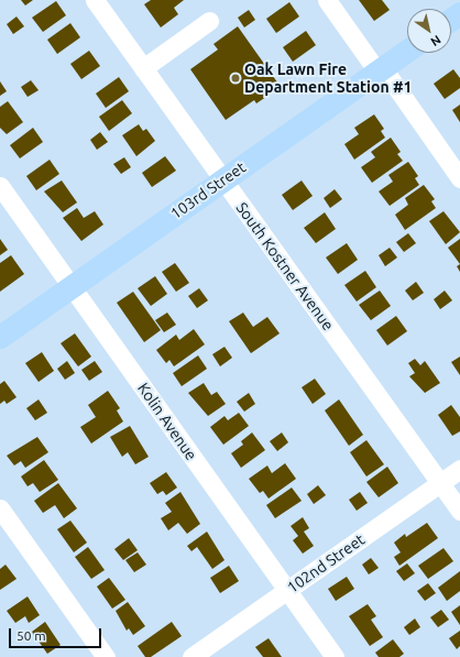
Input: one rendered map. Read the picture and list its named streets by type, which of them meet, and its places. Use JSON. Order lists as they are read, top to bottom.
{
  "streets": {
    "main road": ["103rd Street"],
    "street": ["South Kostner Avenue", "Kolin Avenue", "102nd Street"]
  },
  "crossings": [
    ["103rd Street", "South Kostner Avenue"],
    ["103rd Street", "Kolin Avenue"],
    ["South Kostner Avenue", "102nd Street"],
    ["Kolin Avenue", "102nd Street"]
  ],
  "places": ["Oak Lawn Fire Department Station #1"],
  "scale_bar": "50 m",
  "north": "bottom right"
}
